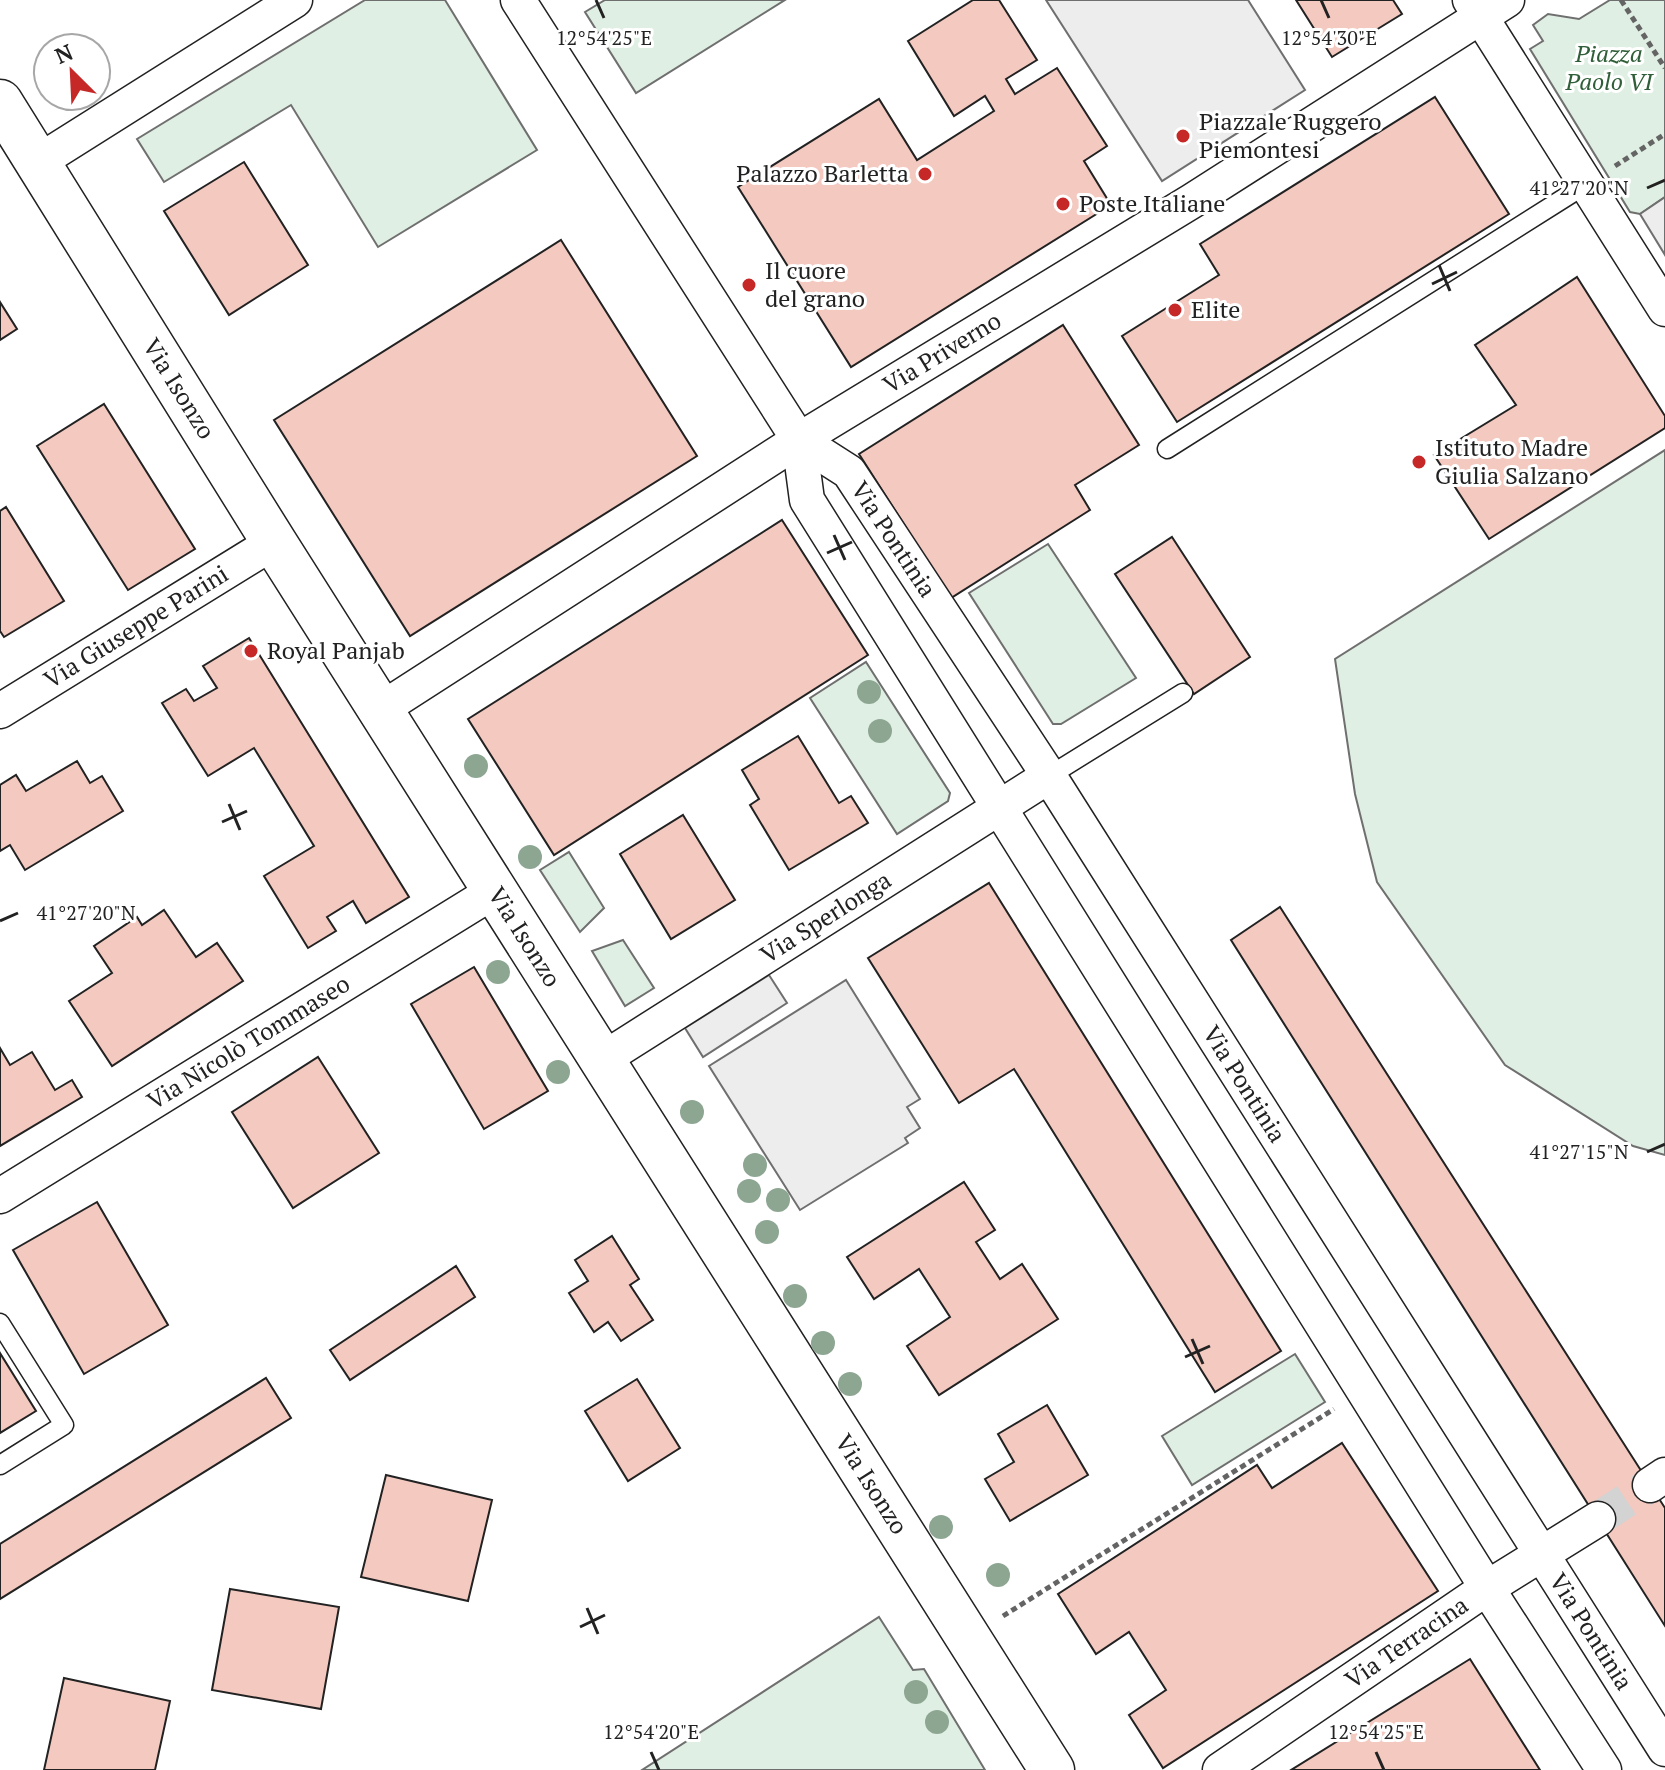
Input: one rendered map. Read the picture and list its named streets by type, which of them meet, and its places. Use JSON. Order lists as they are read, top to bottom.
{
  "streets": {
    "main road": ["Via Isonzo"],
    "street": [
      "Via Priverno",
      "Via Pontinia",
      "Via Giuseppe Parini",
      "Via Sperlonga",
      "Via Nicolò Tommaseo",
      "Via Terracina"
    ]
  },
  "crossings": [
    ["Via Priverno", "Via Isonzo"],
    ["Via Priverno", "Via Pontinia"],
    ["Via Isonzo", "Via Giuseppe Parini"],
    ["Via Isonzo", "Via Sperlonga"],
    ["Via Isonzo", "Via Nicolò Tommaseo"],
    ["Via Pontinia", "Via Sperlonga"],
    ["Via Pontinia", "Via Terracina"]
  ],
  "parks": ["Piazza Paolo VI"],
  "places": [
    "Piazzale Ruggero Piemontesi",
    "Palazzo Barletta",
    "Poste Italiane",
    "Il cuore del grano",
    "Elite",
    "Istituto Madre Giulia Salzano",
    "Royal Panjab"
  ],
  "north": "top left",
  "coordinates": [
    "12°54'25\"E",
    "12°54'30\"E",
    "41°27'20\"N",
    "41°27'15\"N",
    "12°54'20\"E"
  ]
}
